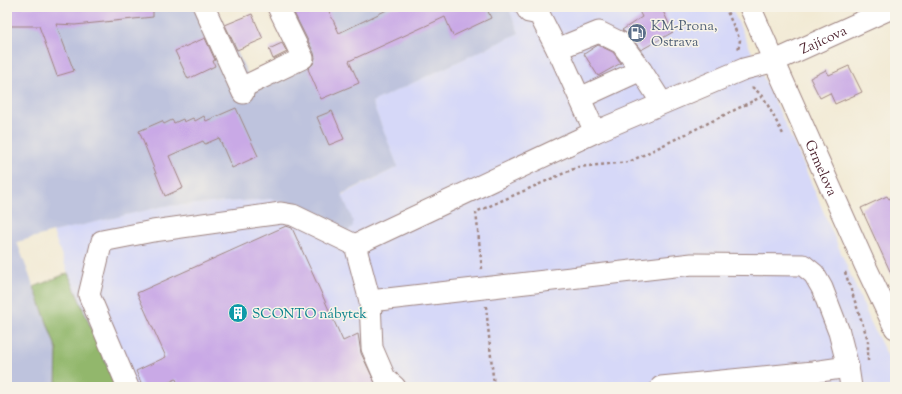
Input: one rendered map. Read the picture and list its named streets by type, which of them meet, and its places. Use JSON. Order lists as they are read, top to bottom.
{
  "streets": {
    "street": ["Zajícova", "Grmelova"]
  },
  "crossings": [
    ["Zajícova", "Grmelova"]
  ],
  "places": {
    "fuel station": ["KM-Prona, Ostrava"],
    "building": ["SCONTO nábytek"]
  }
}
